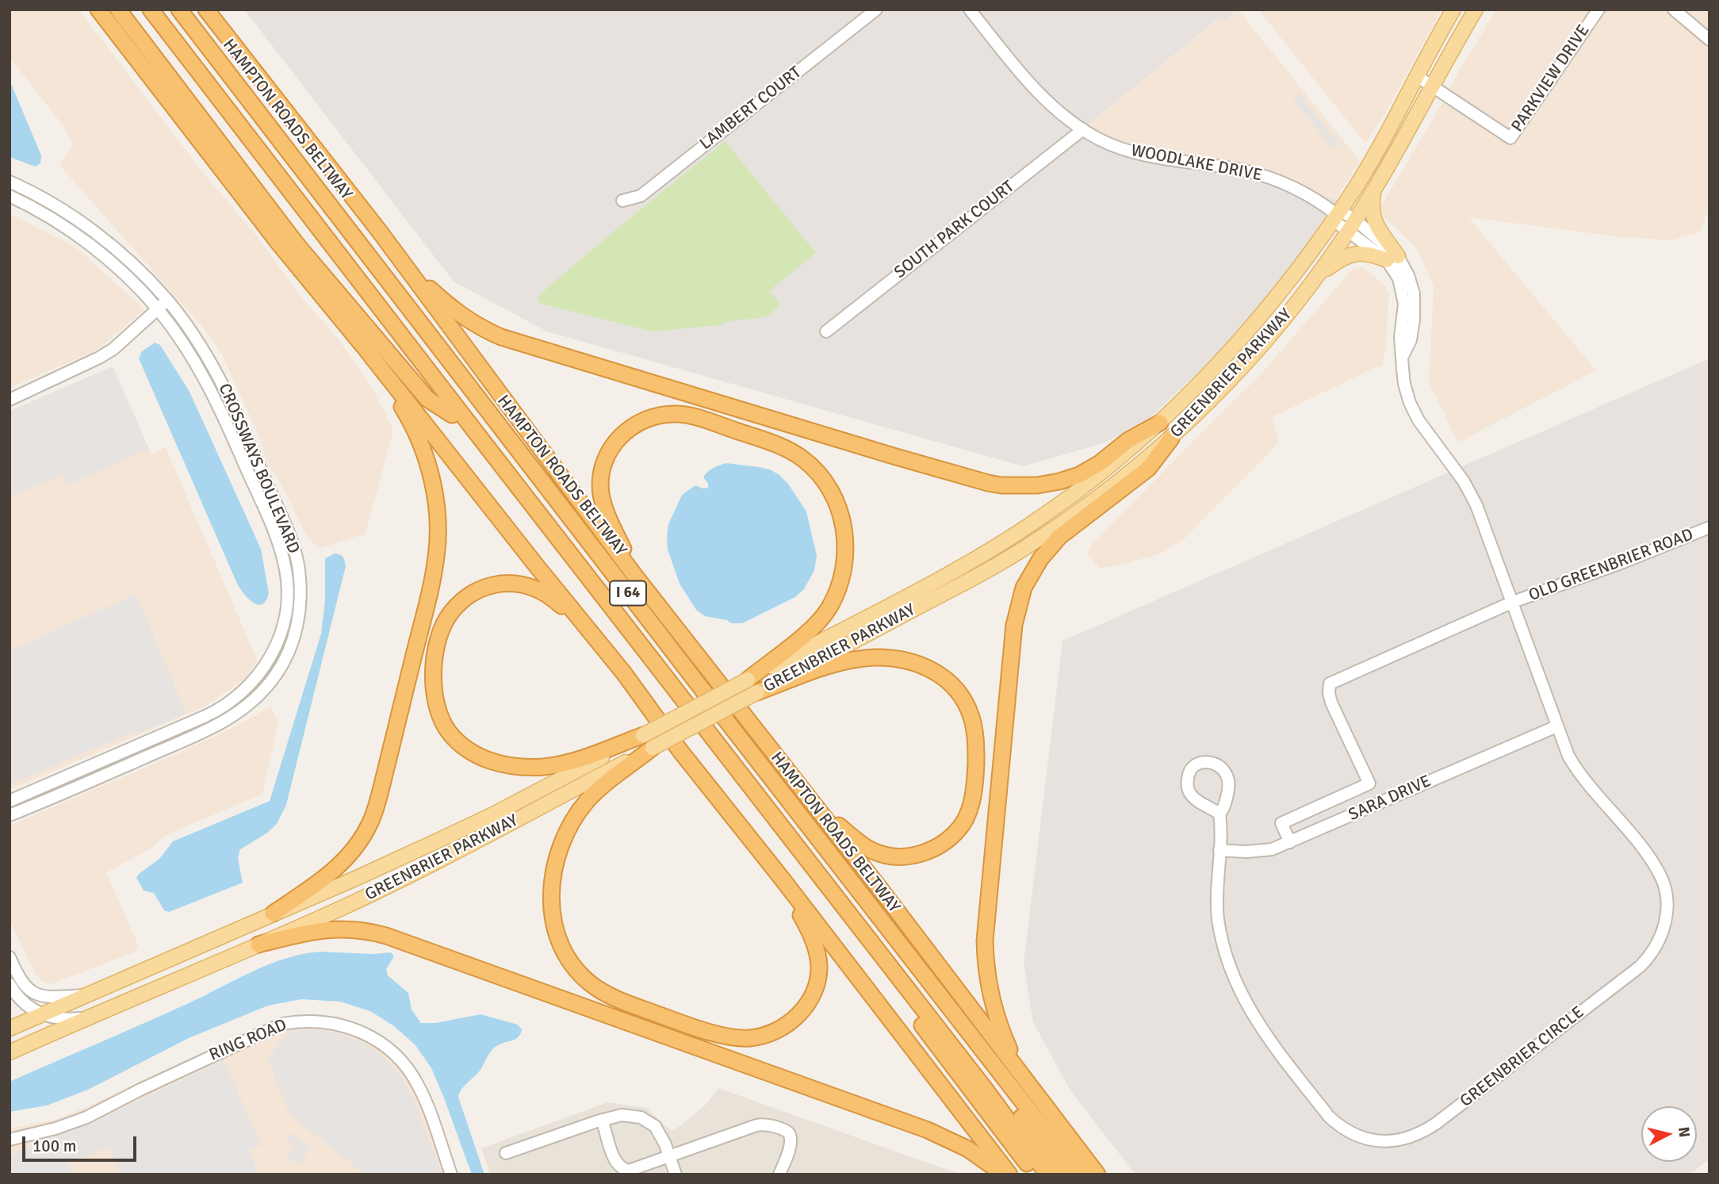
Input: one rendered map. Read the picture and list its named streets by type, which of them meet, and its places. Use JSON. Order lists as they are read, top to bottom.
{
  "streets": {
    "highway": ["HAMPTON ROADS BELTWAY", "I 64"],
    "main road": ["GREENBRIER PARKWAY"],
    "street": [
      "PARKVIEW DRIVE",
      "LAMBERT COURT",
      "WOODLAKE DRIVE",
      "SOUTH PARK COURT",
      "CROSSWAYS BOULEVARD",
      "OLD GREENBRIER ROAD",
      "SARA DRIVE",
      "RING ROAD",
      "GREENBRIER CIRCLE"
    ]
  },
  "crossings": [
    ["PARKVIEW DRIVE", "GREENBRIER PARKWAY"],
    ["WOODLAKE DRIVE", "SOUTH PARK COURT"],
    ["WOODLAKE DRIVE", "GREENBRIER PARKWAY"],
    ["WOODLAKE DRIVE", "OLD GREENBRIER ROAD"],
    ["WOODLAKE DRIVE", "GREENBRIER CIRCLE"],
    ["OLD GREENBRIER ROAD", "SARA DRIVE"],
    ["OLD GREENBRIER ROAD", "GREENBRIER CIRCLE"],
    ["SARA DRIVE", "GREENBRIER CIRCLE"]
  ],
  "scale_bar": "100 m",
  "north": "right"
}
